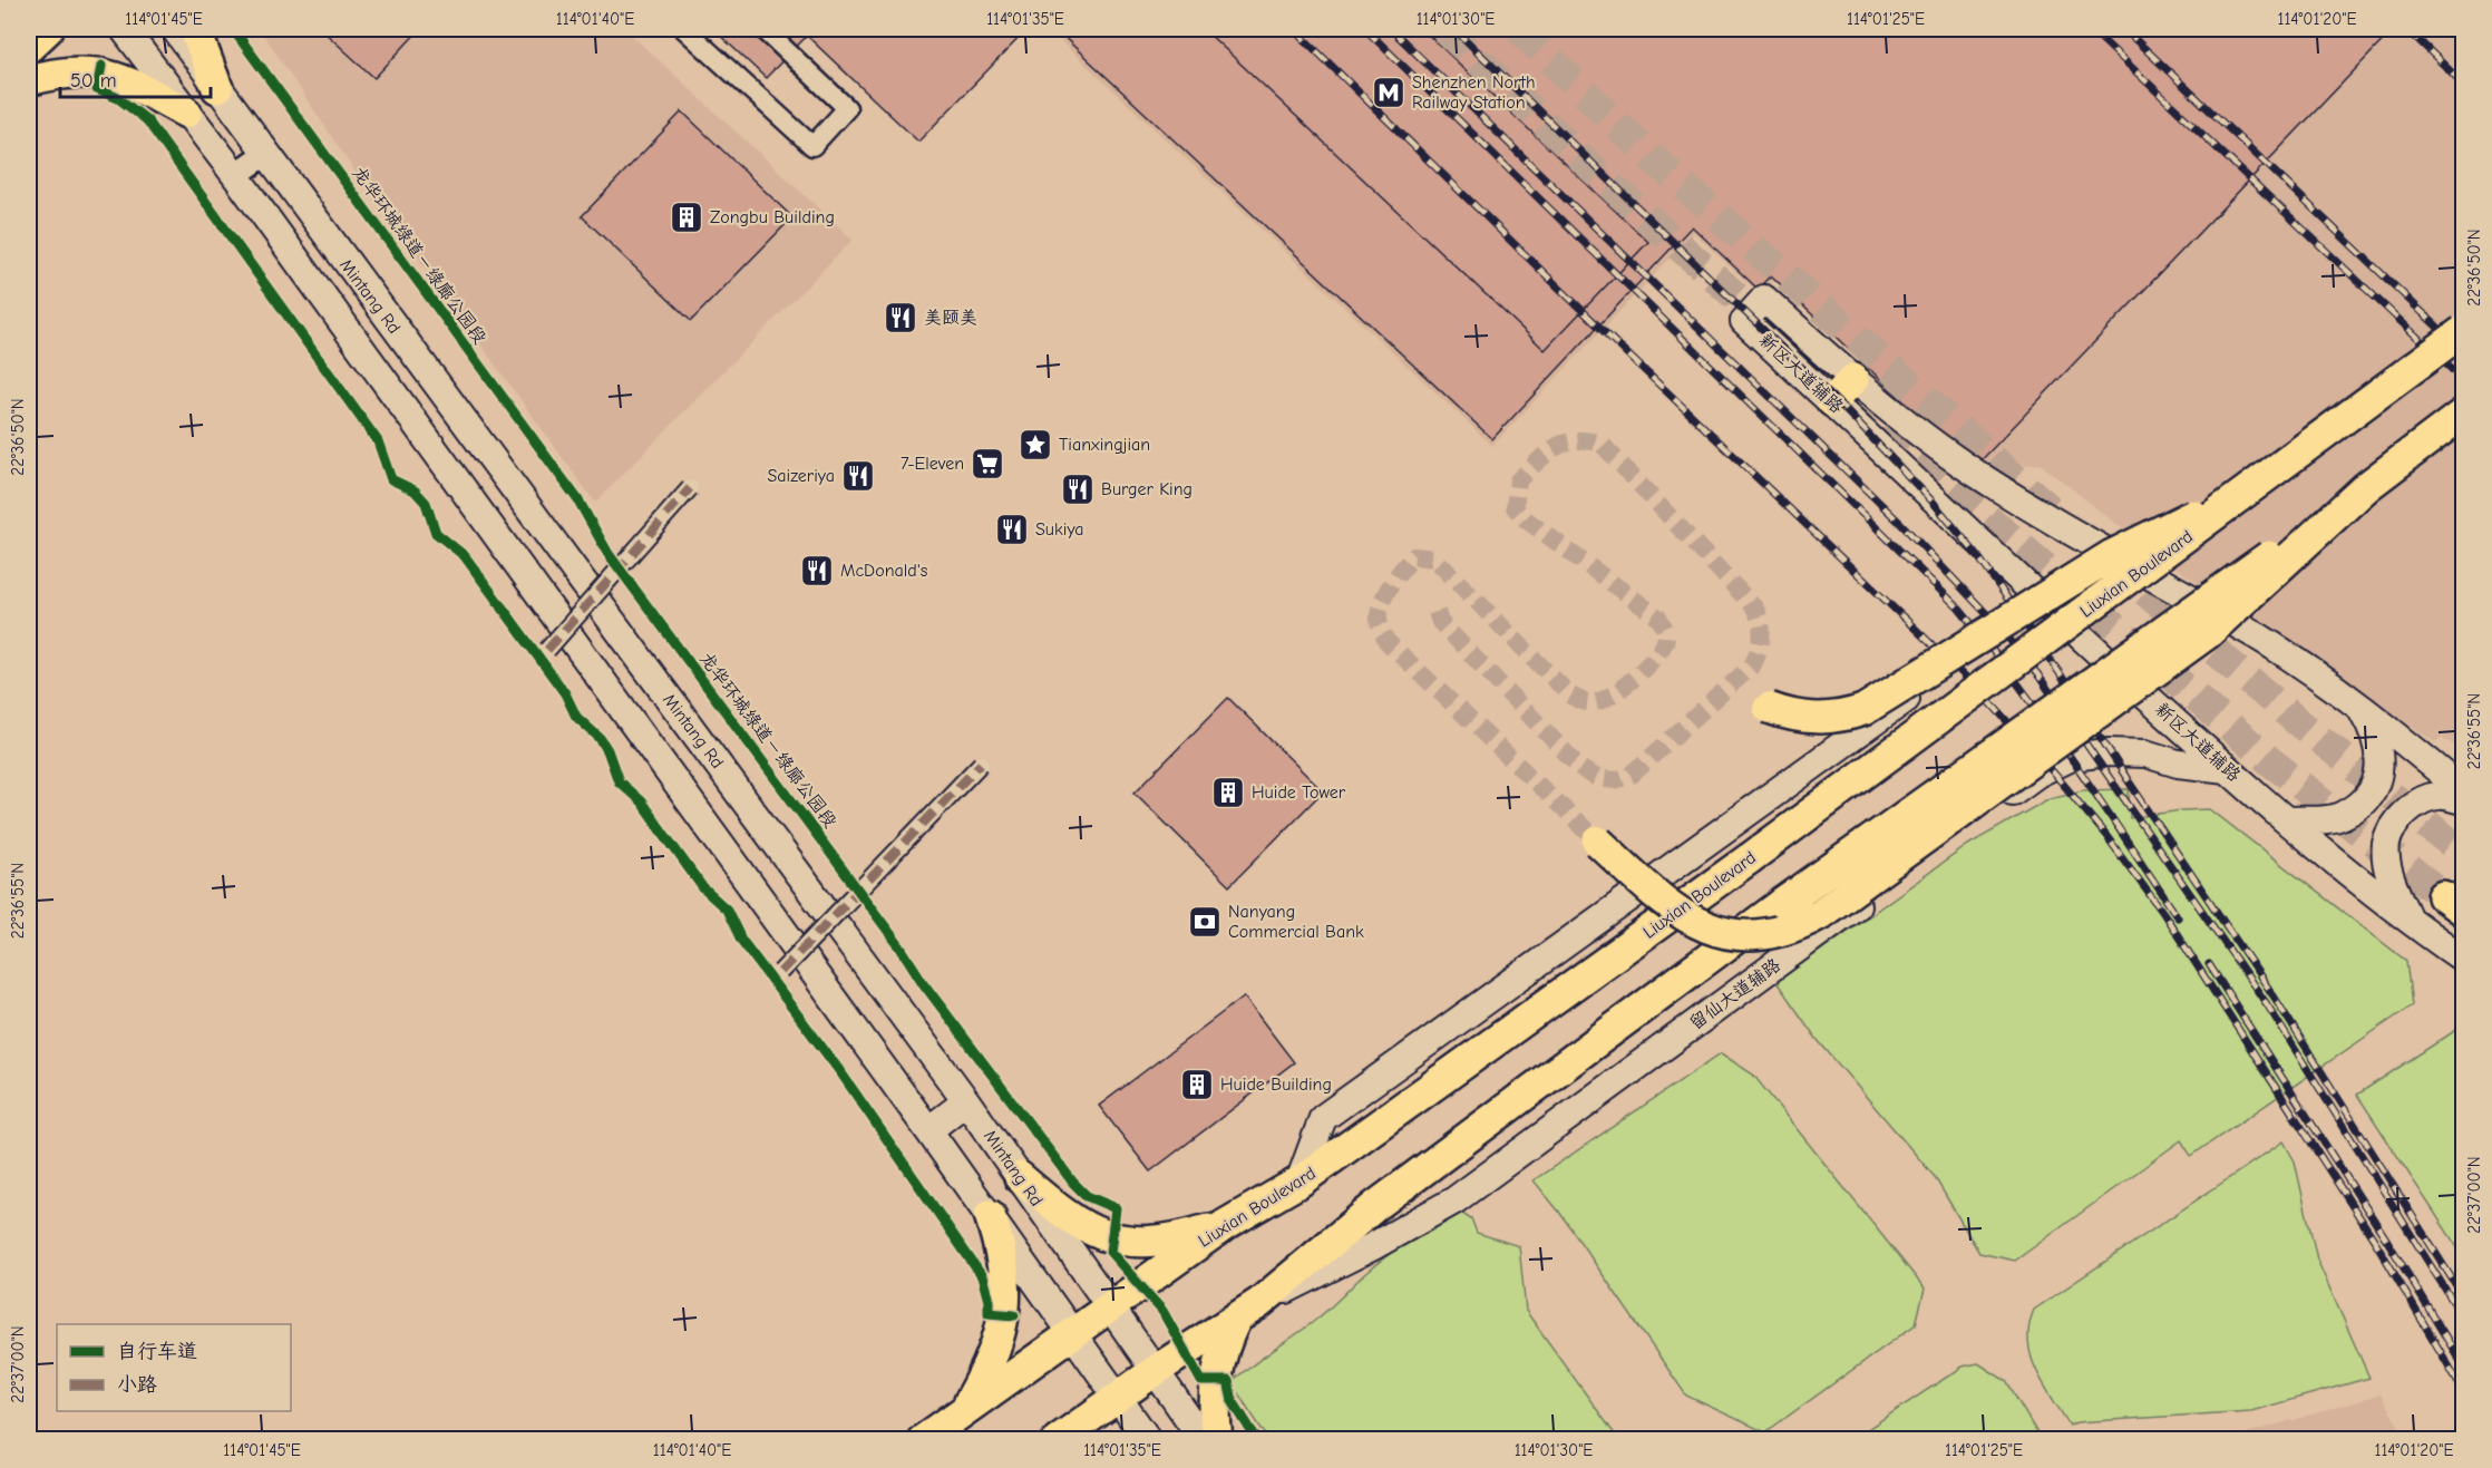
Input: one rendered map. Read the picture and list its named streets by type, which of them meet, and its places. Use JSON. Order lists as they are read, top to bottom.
{
  "streets": {
    "main road": [
      "Mintang Rd",
      "新区大道辅路",
      "Liuxian Boulevard",
      "留仙大道辅路"
    ],
    "cycle path": ["龙华环城绿道－绿廊公园段"]
  },
  "crossings": [
    ["Mintang Rd", "Liuxian Boulevard"],
    ["新区大道辅路", "留仙大道辅路"]
  ],
  "places": {
    "metro station": ["Shenzhen North Railway Station"],
    "building": ["Zongbu Building", "Huide Tower", "Huide Building"],
    "restaurant": [
      "美颐美",
      "Saizeriya",
      "Burger King",
      "Sukiya",
      "McDonald's"
    ],
    "place": ["Tianxingjian"],
    "supermarket": ["7-Eleven"],
    "bank": ["Nanyang Commercial Bank"]
  },
  "legend": ["自行车道", "小路"],
  "scale_bar": "50 m",
  "coordinates": [
    "114°01'45\"E",
    "114°01'40\"E",
    "114°01'35\"E",
    "114°01'30\"E",
    "114°01'25\"E",
    "114°01'20\"E",
    "22°36'50\"N",
    "22°36'55\"N",
    "22°37'00\"N"
  ]
}
